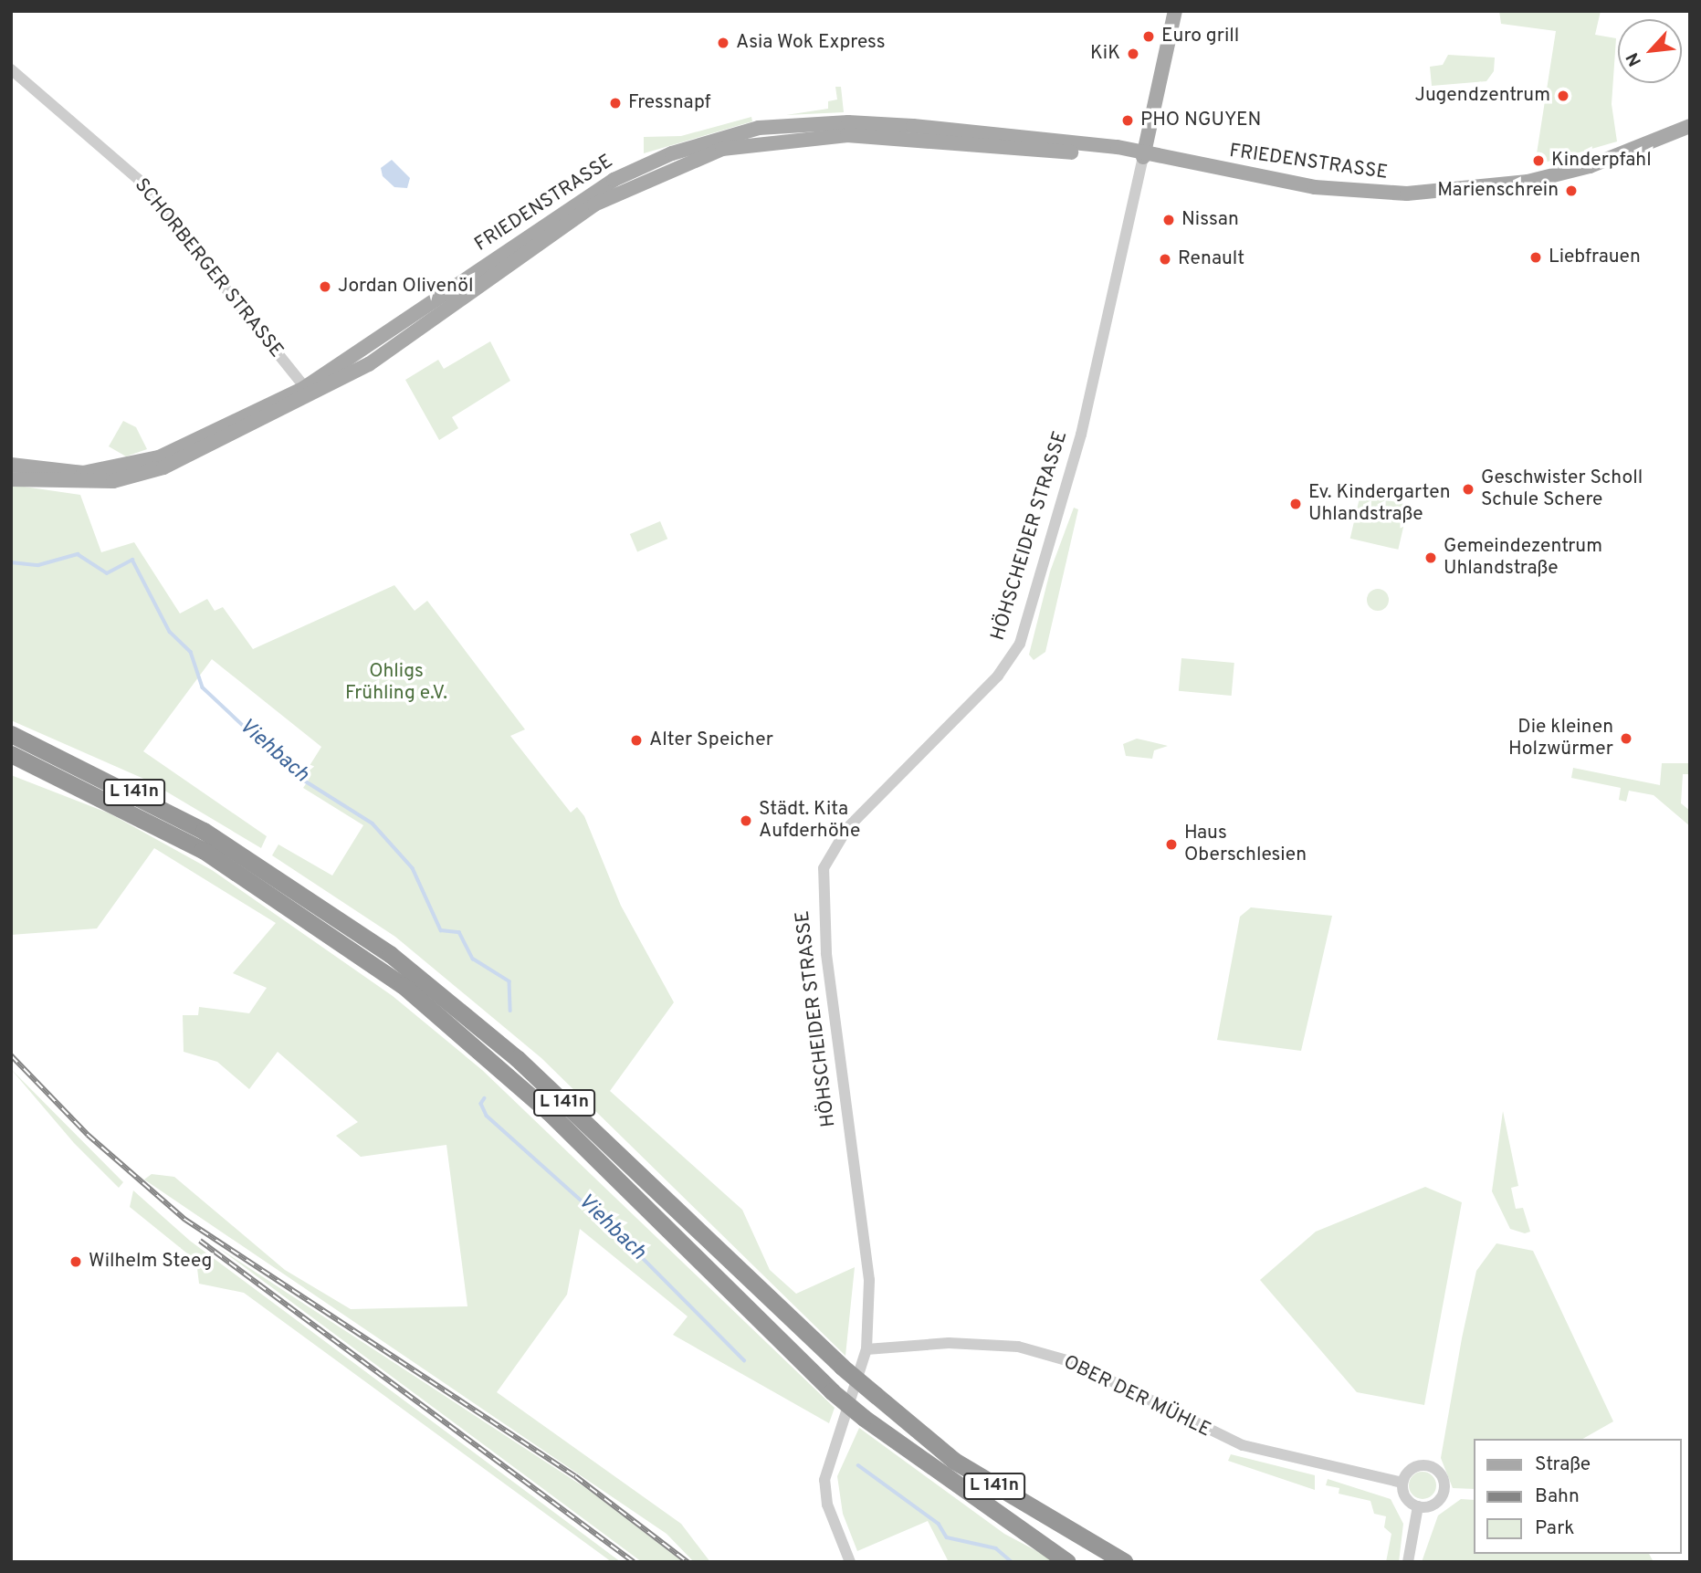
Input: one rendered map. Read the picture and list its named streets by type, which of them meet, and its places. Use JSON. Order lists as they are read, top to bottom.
{
  "streets": {
    "highway": ["L 141n"],
    "main road": ["FRIEDENSTRASSE", "HÖHSCHEIDER STRASSE"],
    "street": ["SCHORBERGER STRASSE", "OBER DER MÜHLE"]
  },
  "crossings": [
    ["FRIEDENSTRASSE", "SCHORBERGER STRASSE"],
    ["FRIEDENSTRASSE", "HÖHSCHEIDER STRASSE"],
    ["HÖHSCHEIDER STRASSE", "OBER DER MÜHLE"]
  ],
  "water": ["Viehbach"],
  "parks": ["Ohligs Frühling e.V."],
  "places": [
    "Euro grill",
    "Asia Wok Express",
    "KiK",
    "Jugendzentrum",
    "Fressnapf",
    "PHO NGUYEN",
    "Kinderpfahl",
    "Marienschrein",
    "Nissan",
    "Liebfrauen",
    "Renault",
    "Jordan Olivenöl",
    "Geschwister Scholl Schule Schere",
    "Ev. Kindergarten Uhlandstraße",
    "Gemeindezentrum Uhlandstraße",
    "Die kleinen Holzwürmer",
    "Alter Speicher",
    "Städt. Kita Aufderhöhe",
    "Haus Oberschlesien",
    "Wilhelm Steeg"
  ],
  "legend": ["Straße", "Bahn", "Park"],
  "north": "bottom left"
}
